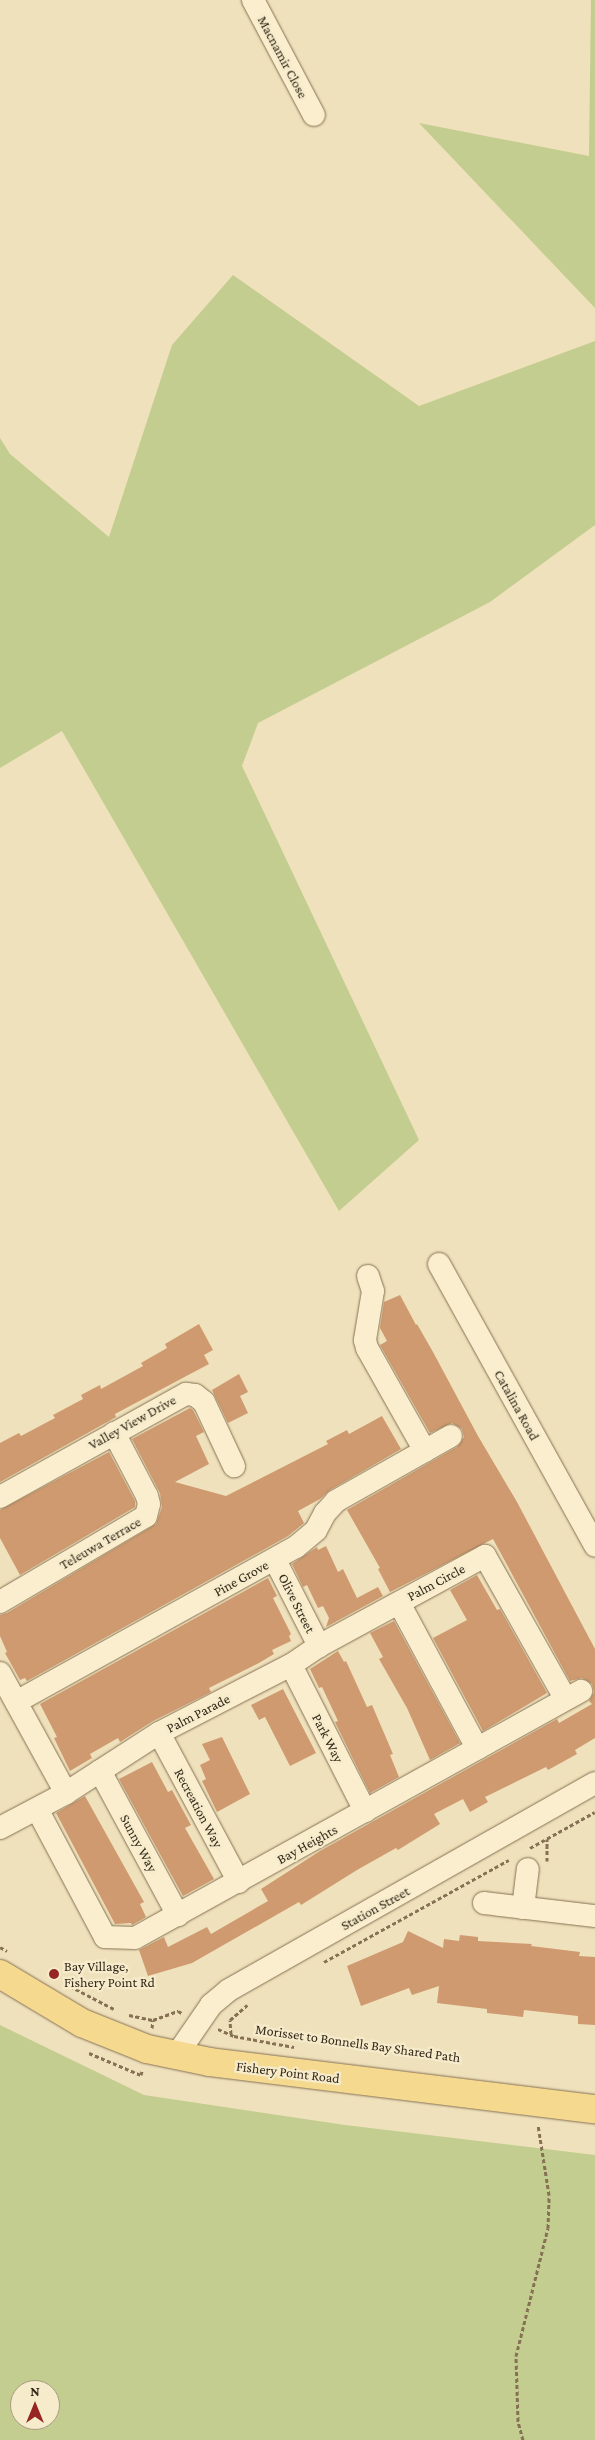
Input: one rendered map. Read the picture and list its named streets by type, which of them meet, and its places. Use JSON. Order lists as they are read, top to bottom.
{
  "streets": {
    "main road": ["Fishery Point Road"],
    "street": [
      "Macnamir Close",
      "Catalina Road",
      "Valley View Drive",
      "Teleuwa Terrace",
      "Pine Grove",
      "Palm Circle",
      "Olive Street",
      "Palm Parade",
      "Park Way",
      "Recreation Way",
      "Sunny Way",
      "Bay Heights",
      "Station Street"
    ],
    "path": ["Morisset to Bonnells Bay Shared Path"]
  },
  "crossings": [
    ["Valley View Drive", "Teleuwa Terrace"],
    ["Pine Grove", "Olive Street"],
    ["Palm Circle", "Palm Parade"],
    ["Palm Circle", "Bay Heights"],
    ["Olive Street", "Palm Parade"],
    ["Palm Parade", "Park Way"],
    ["Palm Parade", "Recreation Way"],
    ["Palm Parade", "Sunny Way"],
    ["Palm Parade", "Bay Heights"],
    ["Park Way", "Bay Heights"],
    ["Recreation Way", "Bay Heights"],
    ["Sunny Way", "Bay Heights"],
    ["Station Street", "Morisset to Bonnells Bay Shared Path"],
    ["Station Street", "Fishery Point Road"]
  ],
  "places": ["Bay Village, Fishery Point Rd"],
  "north": "top"
}
